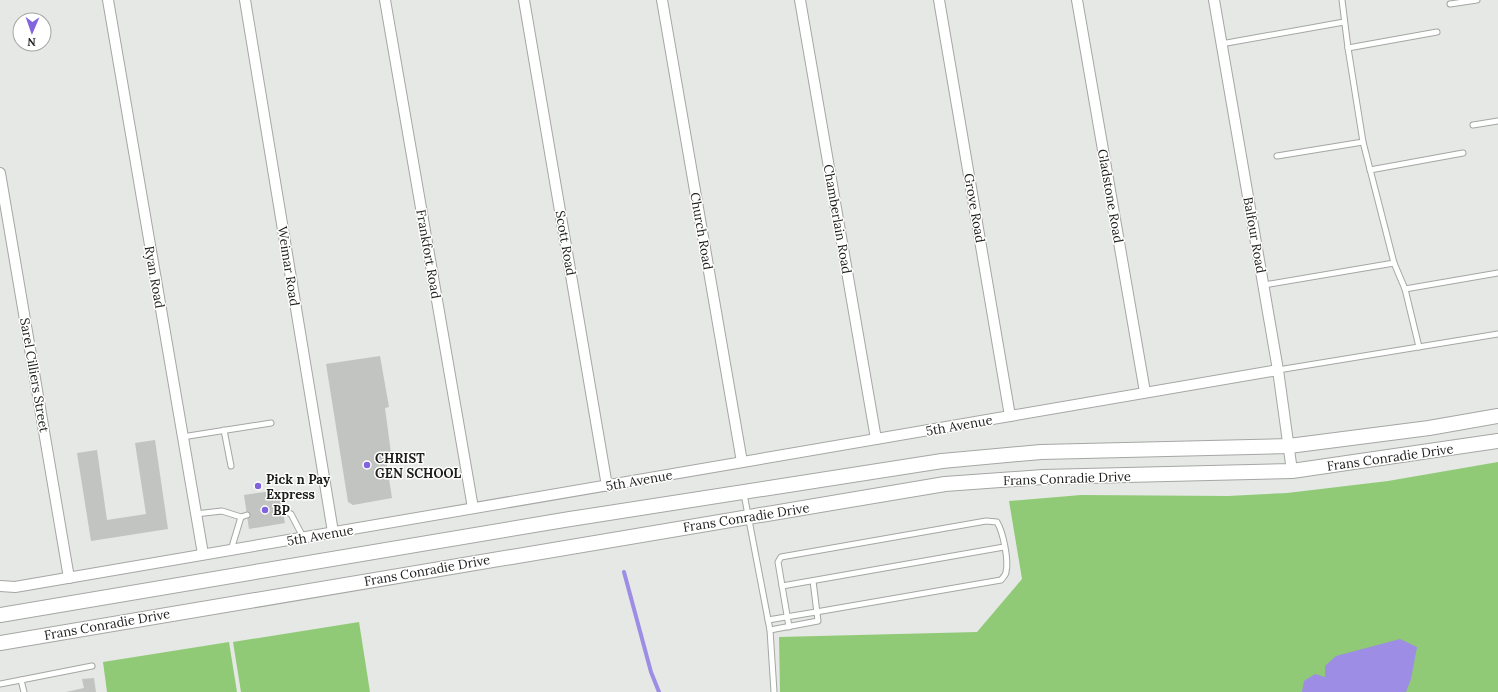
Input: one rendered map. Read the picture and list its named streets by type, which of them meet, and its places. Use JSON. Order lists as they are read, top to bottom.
{
  "streets": {
    "main road": ["Frans Conradie Drive"],
    "street": [
      "Gladstone Road",
      "Grove Road",
      "Chamberlain Road",
      "Church Road",
      "Balfour Road",
      "Scott Road",
      "Frankfort Road",
      "Weimar Road",
      "Ryan Road",
      "Sarel Cilliers Street",
      "5th Avenue"
    ]
  },
  "crossings": [
    ["Gladstone Road", "5th Avenue"],
    ["Grove Road", "5th Avenue"],
    ["Chamberlain Road", "5th Avenue"],
    ["Church Road", "5th Avenue"],
    ["Balfour Road", "5th Avenue"],
    ["Balfour Road", "Frans Conradie Drive"],
    ["Scott Road", "5th Avenue"],
    ["Frankfort Road", "5th Avenue"],
    ["Weimar Road", "5th Avenue"],
    ["Ryan Road", "5th Avenue"],
    ["Sarel Cilliers Street", "5th Avenue"]
  ],
  "places": ["CHRIST GEN SCHOOL", "Pick n Pay Express", "BP"],
  "north": "bottom"
}
